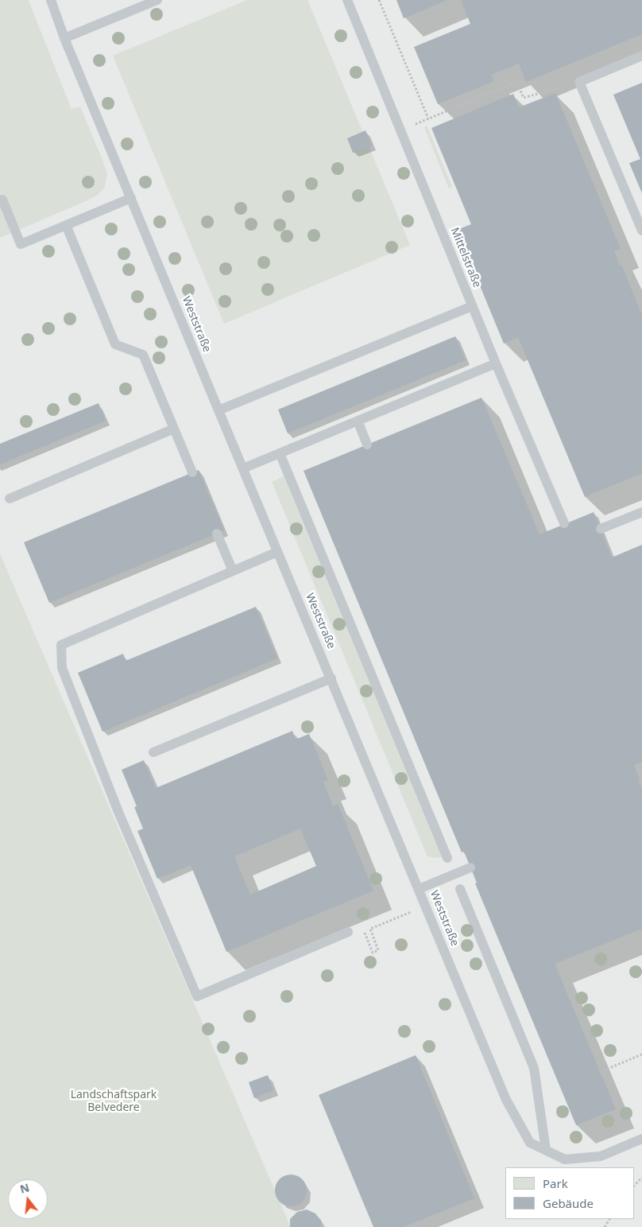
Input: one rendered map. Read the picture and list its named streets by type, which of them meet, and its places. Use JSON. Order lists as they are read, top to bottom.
{
  "streets": {
    "lane": ["Mittelstraße", "Weststraße"]
  },
  "parks": ["Landschaftspark Belvedere"],
  "legend": ["Park", "Gebäude"],
  "north": "top"
}
